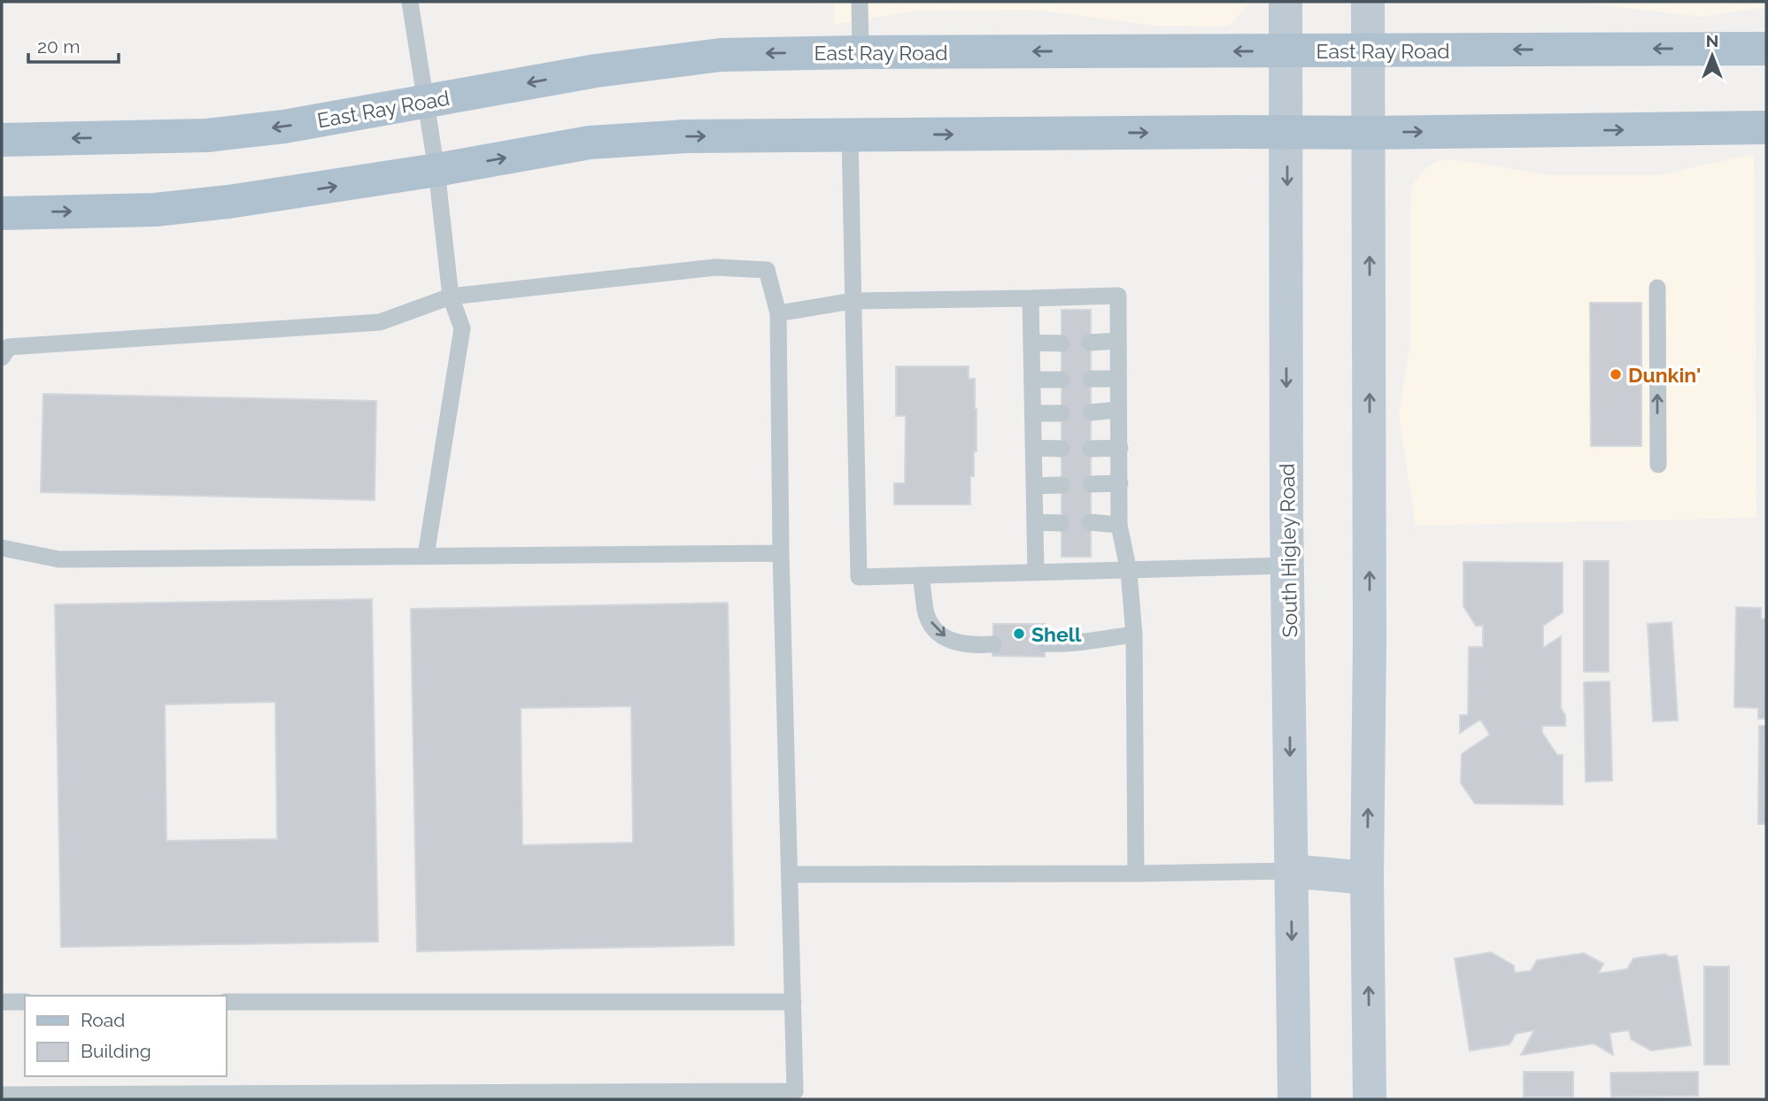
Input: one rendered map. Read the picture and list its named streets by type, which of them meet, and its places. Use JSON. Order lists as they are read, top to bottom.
{
  "streets": {
    "main road": ["East Ray Road", "South Higley Road"]
  },
  "crossings": [
    ["East Ray Road", "South Higley Road"]
  ],
  "places": ["Dunkin'", "Shell"],
  "legend": ["Road", "Building"],
  "scale_bar": "20 m",
  "north": "top"
}
